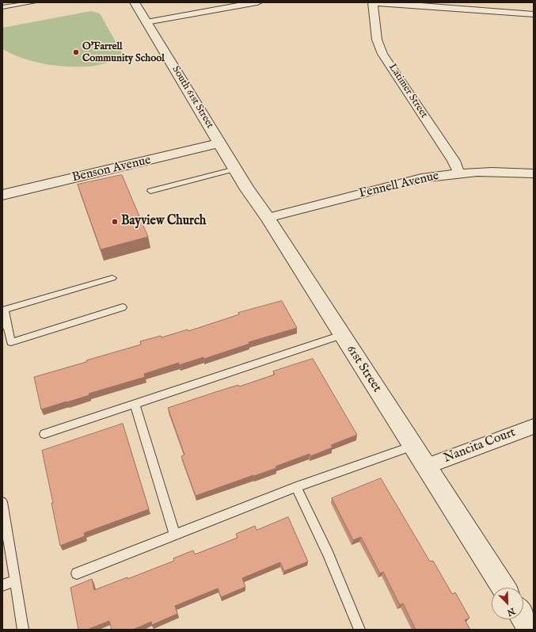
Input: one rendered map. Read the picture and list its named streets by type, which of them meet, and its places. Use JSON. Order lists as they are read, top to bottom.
{
  "streets": {
    "street": [
      "Latimer Street",
      "South 61st Street",
      "Benson Avenue",
      "Fennell Avenue",
      "61st Street",
      "Nancita Court"
    ]
  },
  "crossings": [
    ["Latimer Street", "Fennell Avenue"],
    ["South 61st Street", "Benson Avenue"],
    ["South 61st Street", "61st Street"],
    ["Benson Avenue", "61st Street"],
    ["Fennell Avenue", "61st Street"],
    ["61st Street", "Nancita Court"]
  ],
  "places": ["O'Farrell Community School", "Bayview Church"],
  "north": "bottom right"
}
